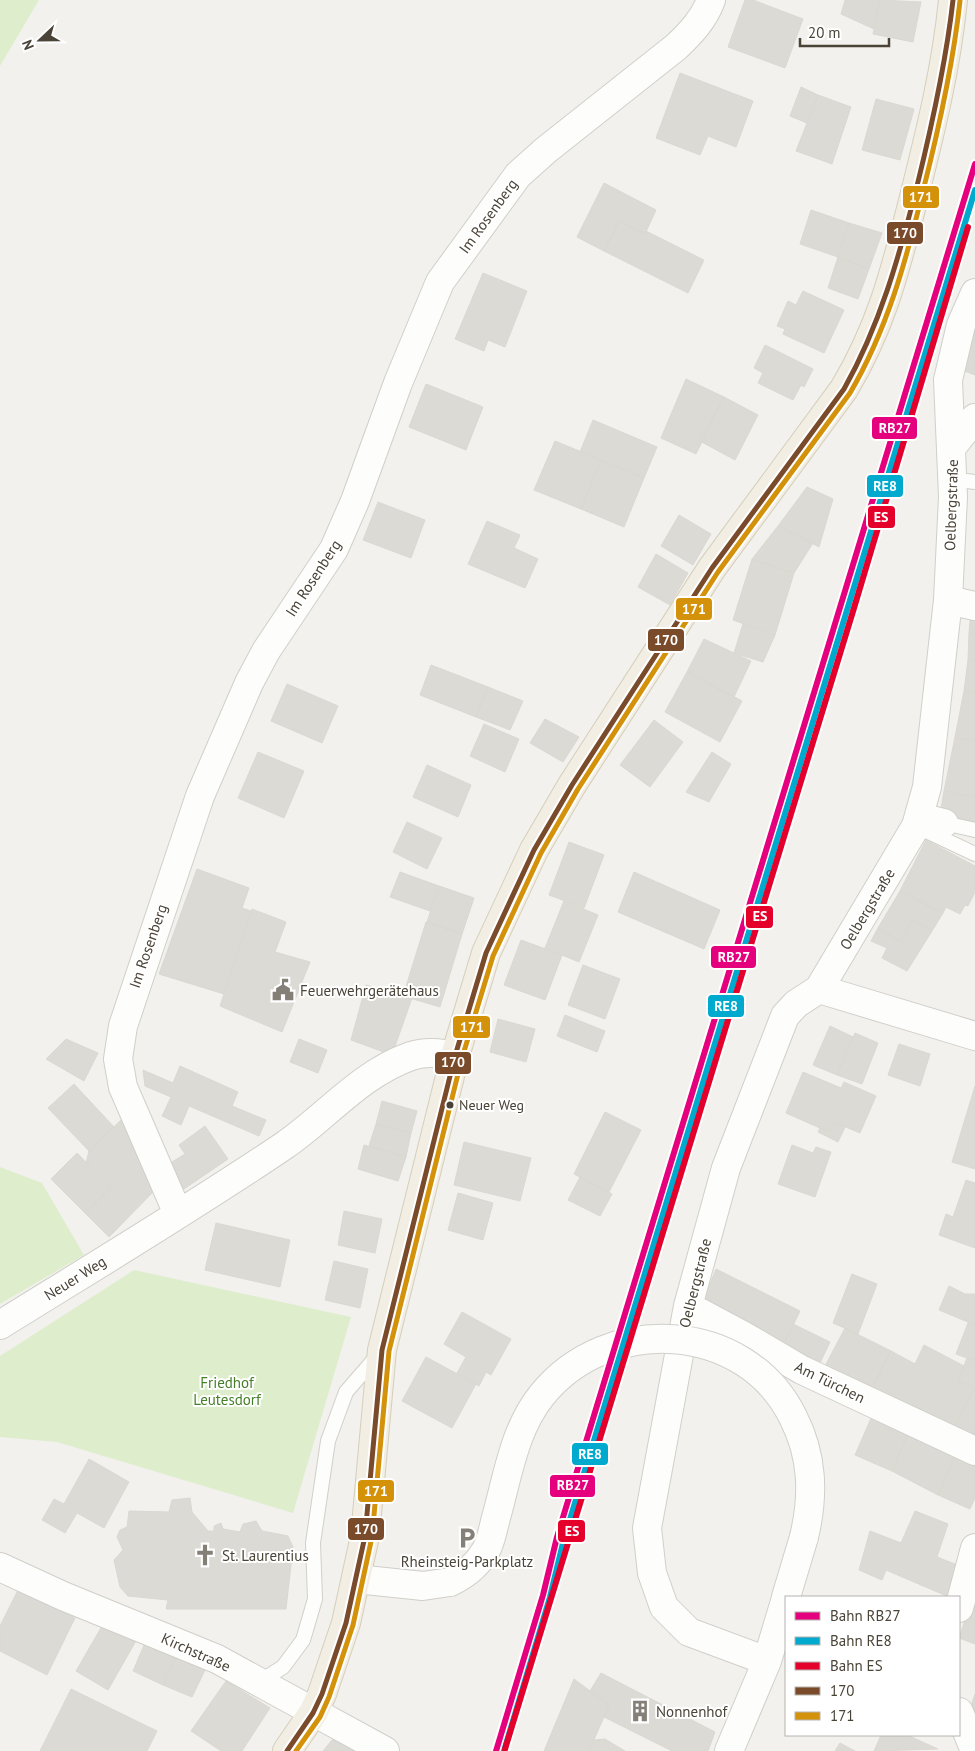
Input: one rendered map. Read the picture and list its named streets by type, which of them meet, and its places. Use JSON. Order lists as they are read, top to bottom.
{
  "streets": {
    "street": [
      "Im Rosenberg",
      "Oelbergstraße",
      "Neuer Weg",
      "Am Türchen",
      "Kirchstraße"
    ]
  },
  "crossings": [
    ["Im Rosenberg", "Neuer Weg"],
    ["Oelbergstraße", "Am Türchen"]
  ],
  "parks": ["Friedhof Leutesdorf"],
  "places": {
    "public building": ["Feuerwehrgerätehaus"],
    "other": ["Neuer Weg"],
    "parking": ["Rheinsteig-Parkplatz"],
    "church": ["St. Laurentius"],
    "building": ["Nonnenhof"]
  },
  "lines": [
    "transit line 170",
    "transit line 171",
    "rail line RB27",
    "rail line RE8",
    "rail line ES"
  ],
  "legend": [
    "Bahn RB27",
    "Bahn RE8",
    "Bahn ES",
    "170",
    "171"
  ],
  "scale_bar": "20 m",
  "north": "left"
}
